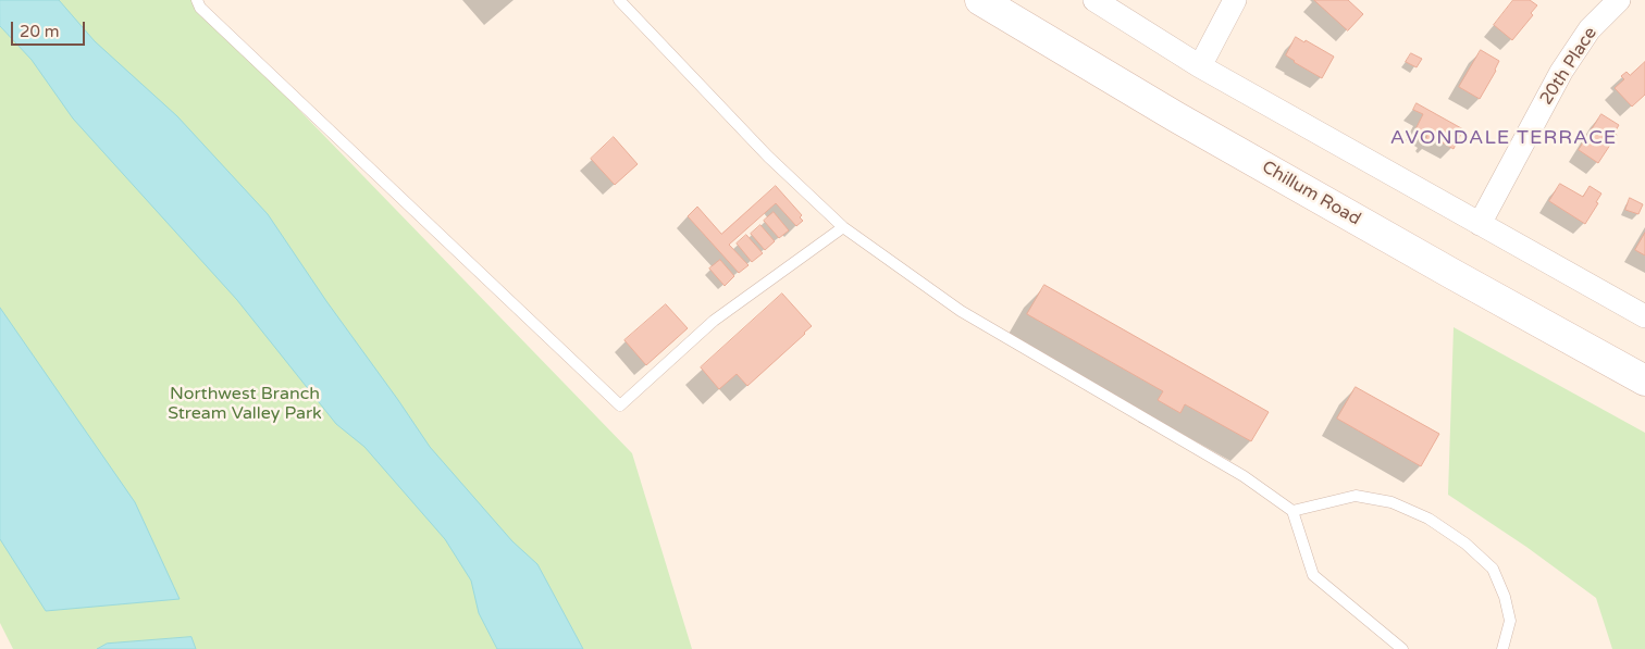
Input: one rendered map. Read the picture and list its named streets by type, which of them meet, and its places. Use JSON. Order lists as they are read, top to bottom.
{
  "streets": {
    "main road": ["Chillum Road"],
    "street": ["20th Place"]
  },
  "districts": ["AVONDALE TERRACE"],
  "parks": ["Northwest Branch Stream Valley Park"],
  "scale_bar": "20 m"
}
